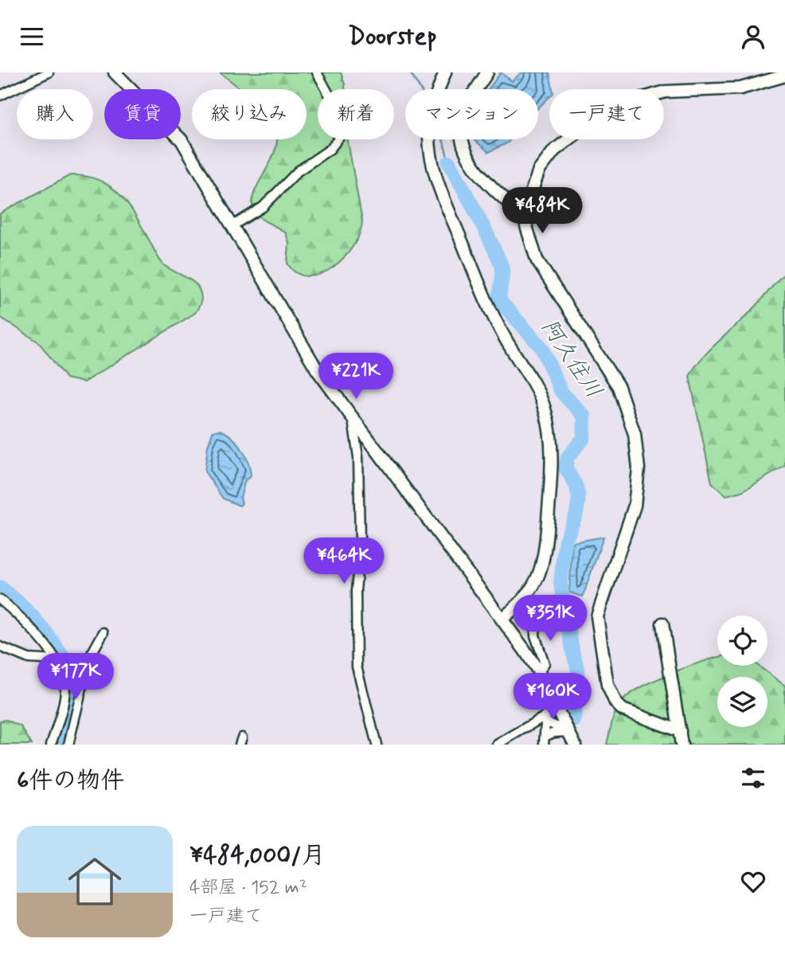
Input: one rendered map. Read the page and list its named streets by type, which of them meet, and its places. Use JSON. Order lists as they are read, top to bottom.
{
  "water": ["阿久住川"],
  "page": {
    "header": "Doorstep",
    "chip": [
      "購入",
      "賃貸",
      "絞り込み",
      "新着",
      "マンション",
      "一戸建て"
    ],
    "price": [
      "¥484K",
      "¥221K",
      "¥464K",
      "¥351K",
      "¥177K",
      "¥160K"
    ],
    "heading": "6件の物件",
    "list": [
      {
        "name": "¥484,000/月",
        "note": "4部屋 · 152 m² · 一戸建て"
      }
    ]
  }
}
